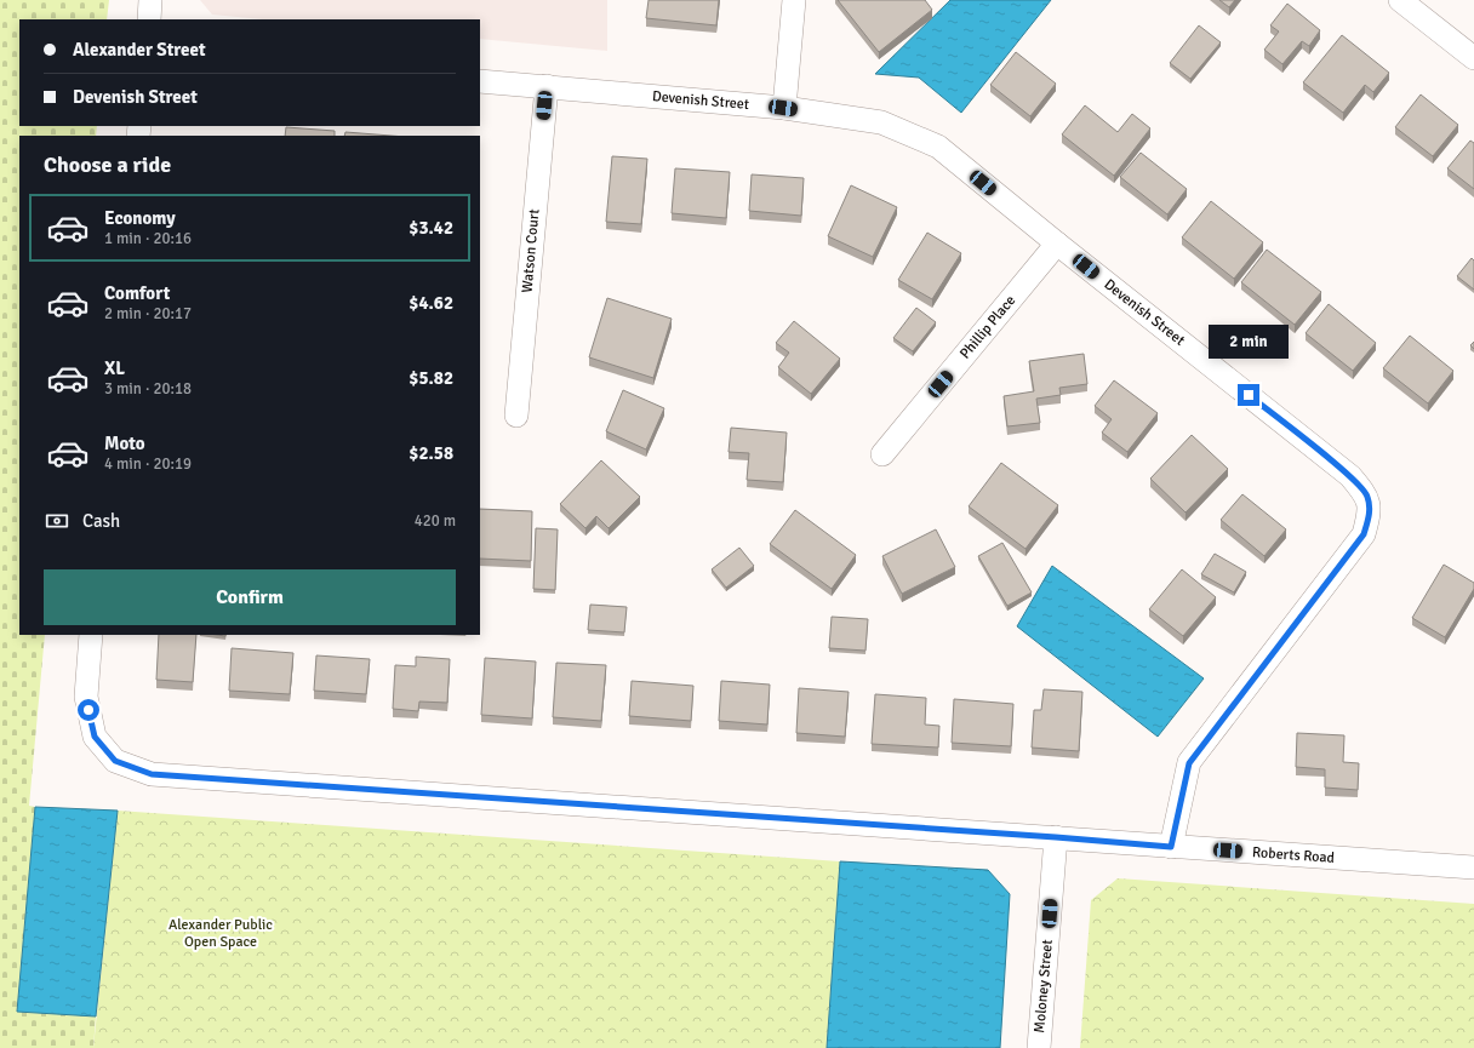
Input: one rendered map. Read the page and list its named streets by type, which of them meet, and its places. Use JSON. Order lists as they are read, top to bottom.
{
  "streets": {
    "street": [
      "Devenish Street",
      "Watson Court",
      "Phillip Place",
      "Roberts Road",
      "Moloney Street"
    ]
  },
  "crossings": [
    ["Devenish Street", "Watson Court"],
    ["Devenish Street", "Phillip Place"],
    ["Devenish Street", "Roberts Road"],
    ["Roberts Road", "Moloney Street"]
  ],
  "parks": ["Alexander Public Open Space"],
  "page": {
    "banner": ["Alexander Street", "Devenish Street"],
    "heading": "Choose a ride",
    "list": [
      {
        "name": "Economy",
        "note": "1 min · 20:16",
        "value": "$3.42"
      },
      {
        "name": "Comfort",
        "note": "2 min · 20:17",
        "value": "$4.62"
      },
      {
        "name": "XL",
        "note": "3 min · 20:18",
        "value": "$5.82"
      },
      {
        "name": "Moto",
        "note": "4 min · 20:19",
        "value": "$2.58"
      }
    ],
    "bubble": "2 min",
    "pay": ["Cash", "420 m"],
    "buttons": "Confirm"
  }
}
